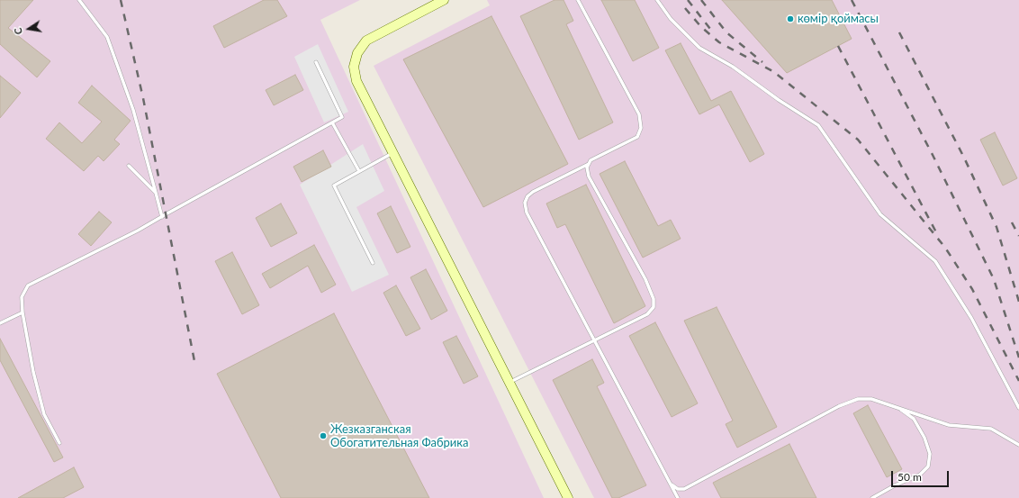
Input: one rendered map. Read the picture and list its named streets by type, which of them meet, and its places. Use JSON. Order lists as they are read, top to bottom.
{
  "places": ["көмір қоймасы", "Жезказганская Обогатительная Фабрика"],
  "scale_bar": "50 m",
  "north": "left"
}
